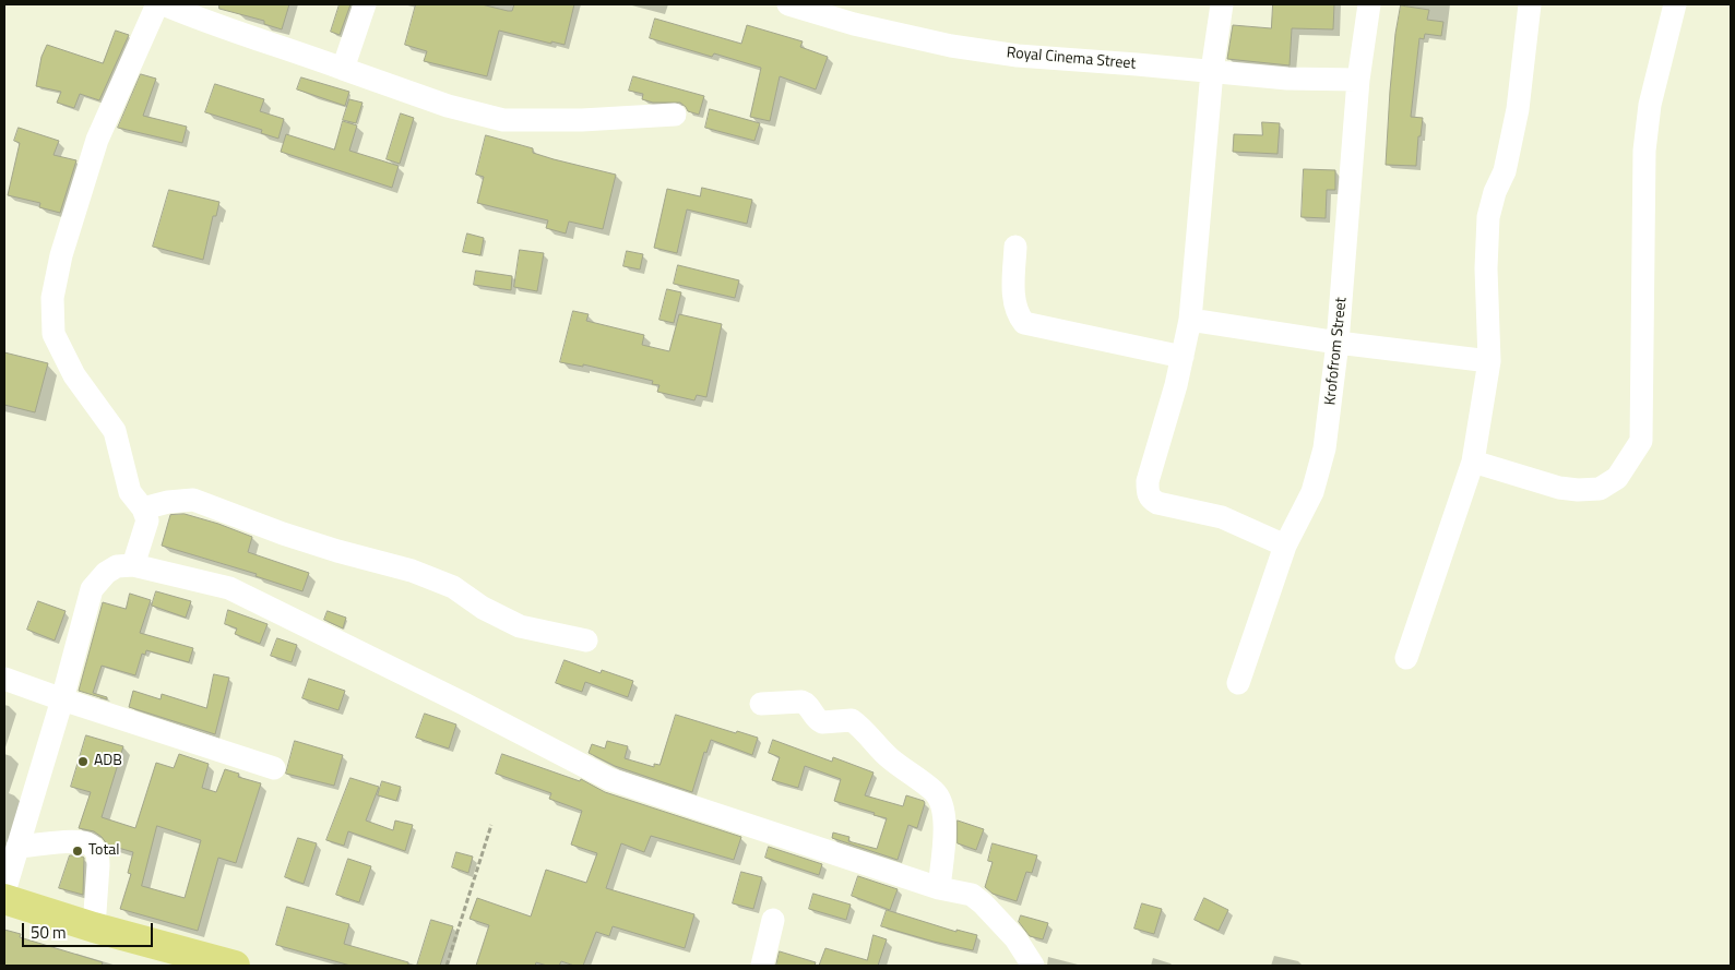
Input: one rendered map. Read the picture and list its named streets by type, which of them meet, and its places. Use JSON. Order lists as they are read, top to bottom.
{
  "streets": {
    "street": ["Royal Cinema Street", "Krofofrom Street"]
  },
  "crossings": [
    ["Royal Cinema Street", "Krofofrom Street"]
  ],
  "places": ["ADB", "Total"],
  "scale_bar": "50 m"
}
